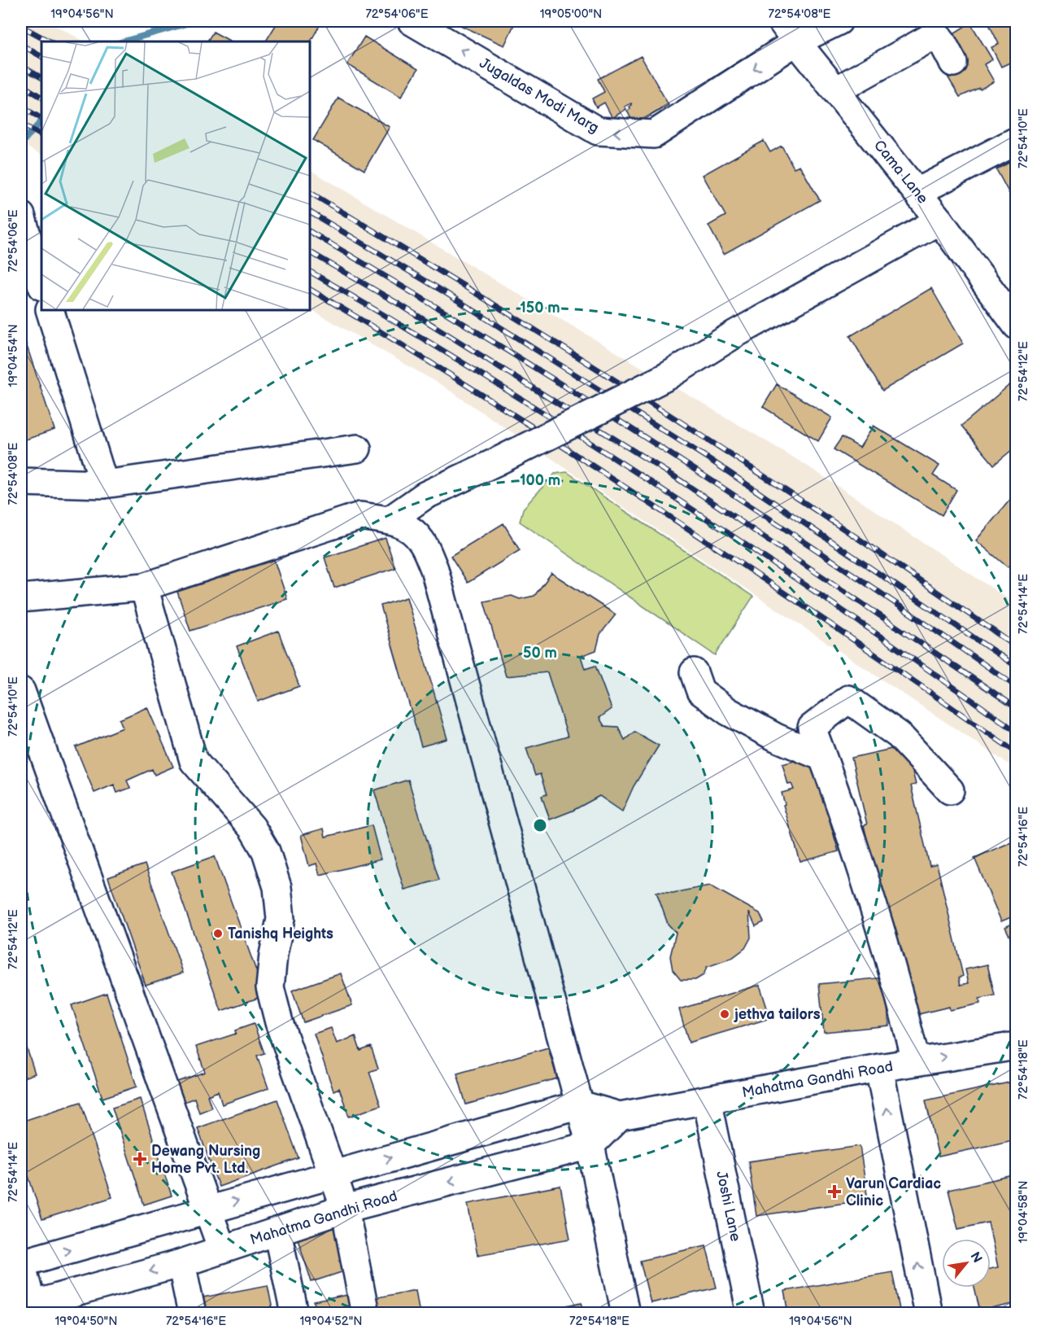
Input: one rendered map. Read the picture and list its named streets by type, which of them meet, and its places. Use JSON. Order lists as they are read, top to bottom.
{
  "streets": {
    "street": [
      "Jugaldas Modi Marg",
      "Cama Lane",
      "Mahatma Gandhi Road",
      "Joshi Lane"
    ]
  },
  "crossings": [
    ["Jugaldas Modi Marg", "Cama Lane"],
    ["Mahatma Gandhi Road", "Joshi Lane"]
  ],
  "one_way": ["Jugaldas Modi Marg"],
  "places": {
    "other": ["Tanishq Heights", "jethva tailors"],
    "health": ["Dewang Nursing Home Pvt. Ltd.", "Varun Cardiac Clinic"]
  },
  "north": "top right",
  "coordinates": [
    "19°04'56\"N",
    "72°54'06\"E",
    "19°05'00\"N",
    "72°54'08\"E",
    "72°54'10\"E",
    "19°04'54\"N",
    "72°54'12\"E",
    "72°54'14\"E",
    "72°54'16\"E",
    "72°54'18\"E",
    "19°04'58\"N",
    "19°04'50\"N",
    "19°04'52\"N"
  ],
  "rings": ["150 m", "100 m", "50 m"]
}
